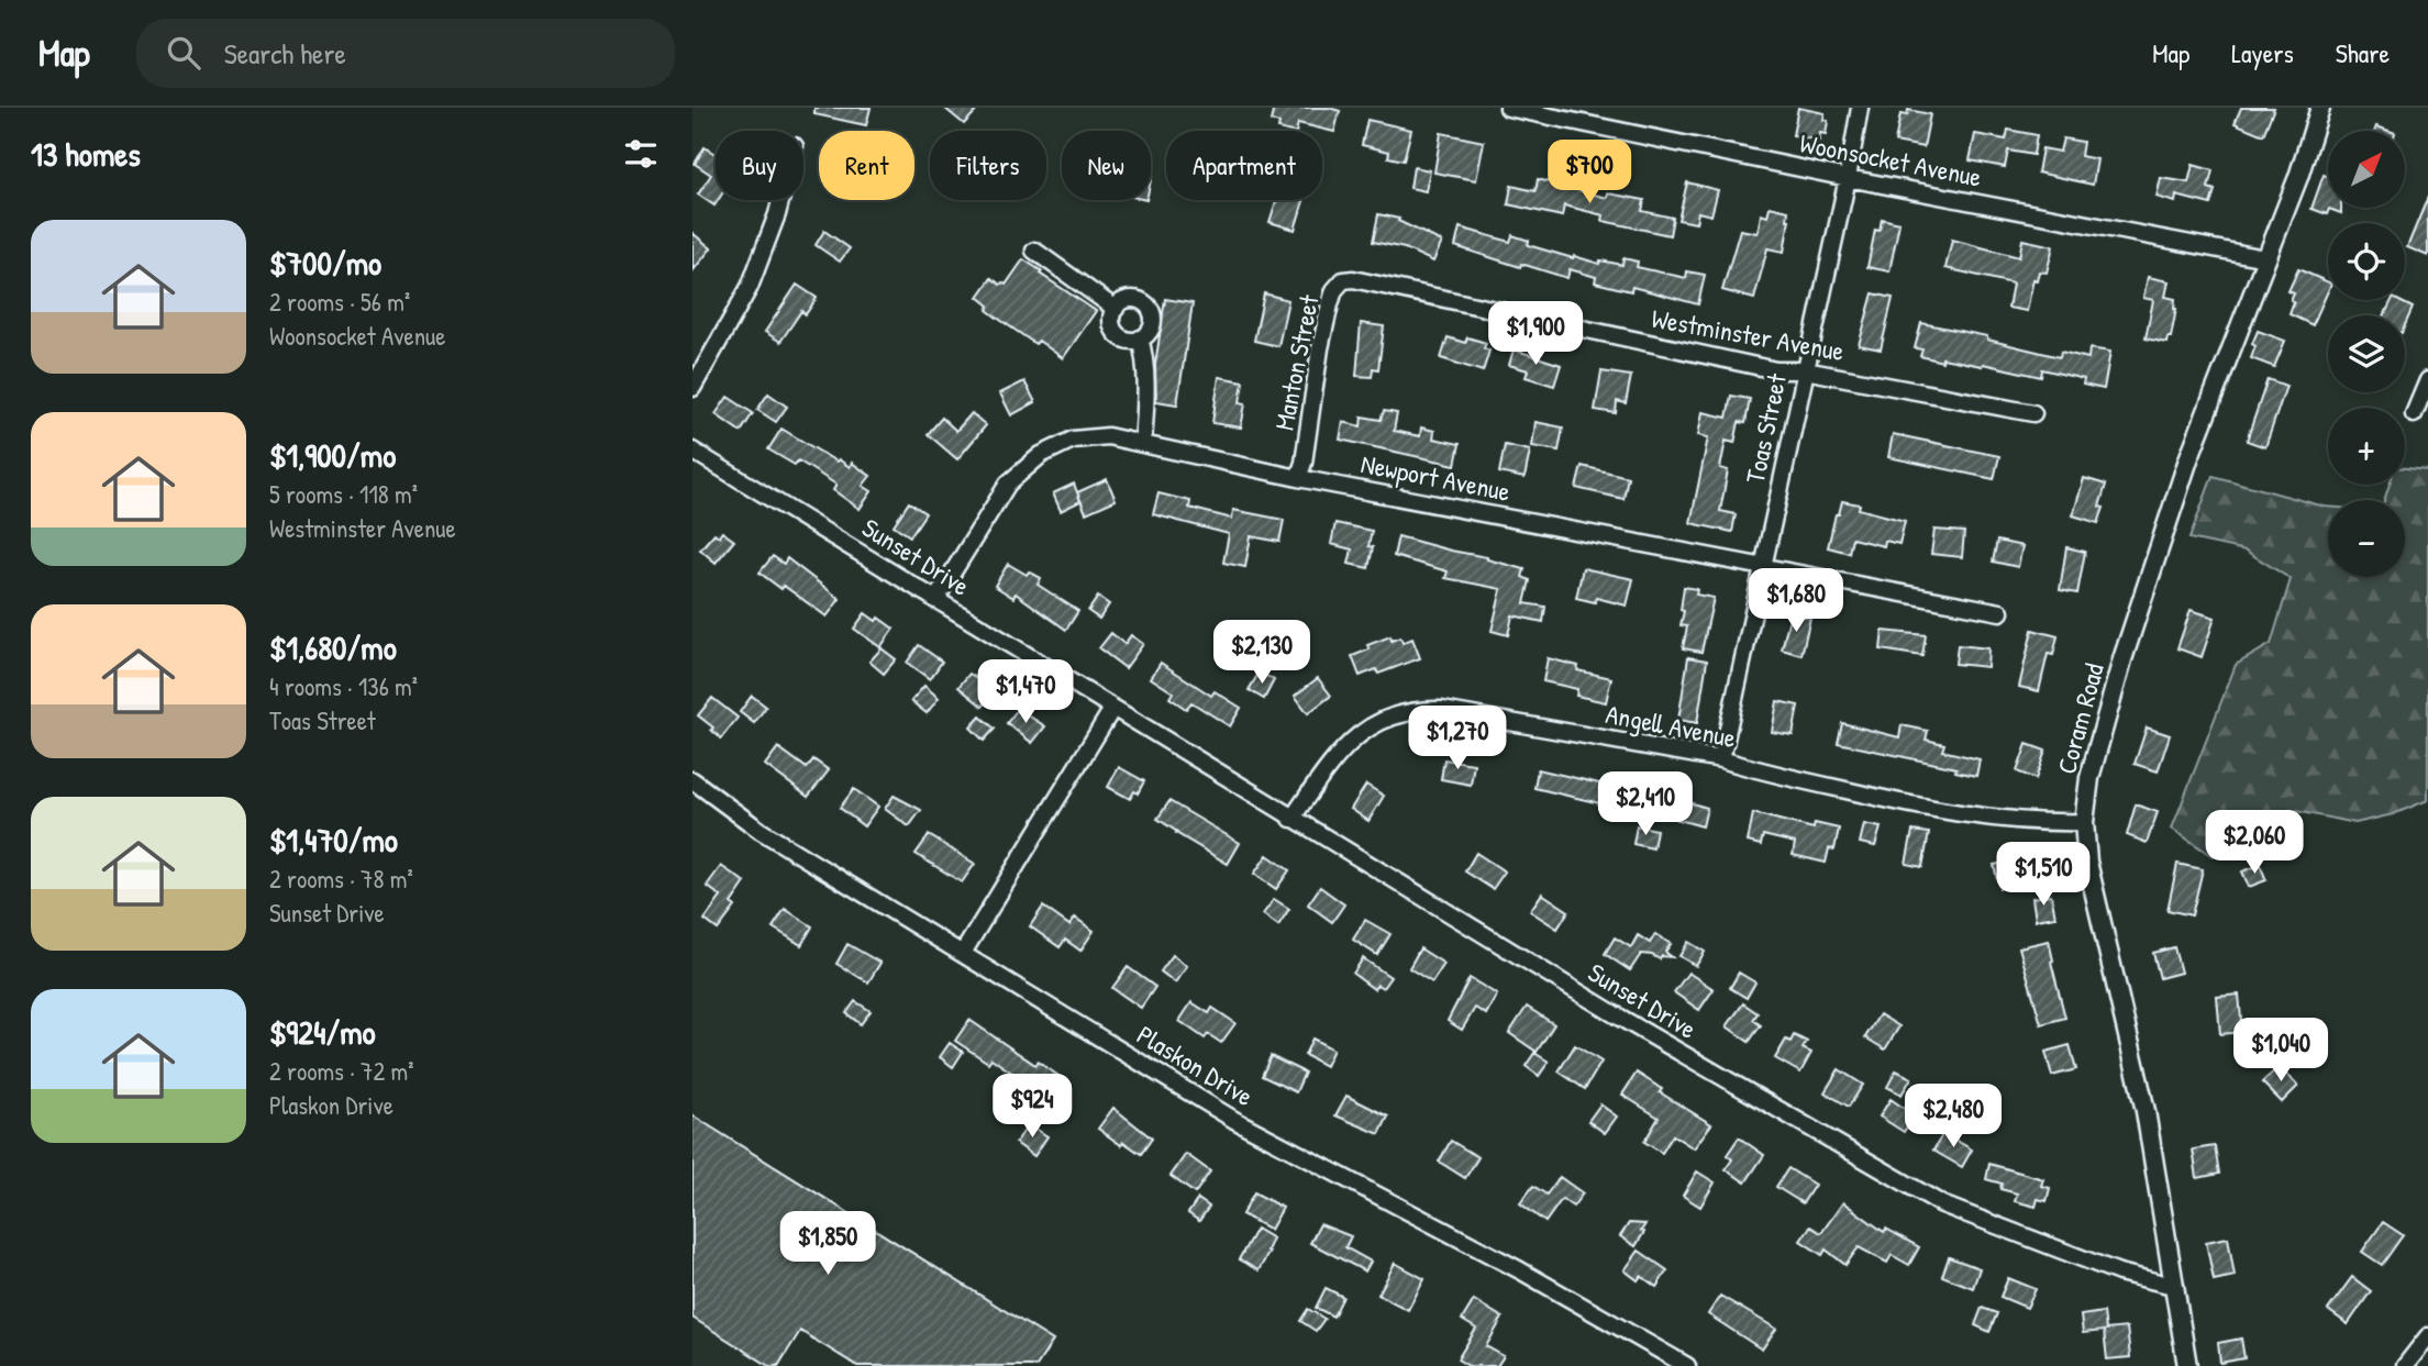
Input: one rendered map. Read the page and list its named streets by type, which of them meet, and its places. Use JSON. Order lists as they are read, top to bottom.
{
  "streets": {
    "street": [
      "Woonsocket Avenue",
      "Westminster Avenue",
      "Manton Street",
      "Toas Street",
      "Newport Avenue",
      "Sunset Drive",
      "Coram Road",
      "Angell Avenue",
      "Plaskon Drive"
    ]
  },
  "crossings": [
    ["Woonsocket Avenue", "Toas Street"],
    ["Woonsocket Avenue", "Coram Road"],
    ["Westminster Avenue", "Manton Street"],
    ["Westminster Avenue", "Toas Street"],
    ["Manton Street", "Newport Avenue"],
    ["Toas Street", "Newport Avenue"],
    ["Toas Street", "Angell Avenue"],
    ["Newport Avenue", "Sunset Drive"],
    ["Sunset Drive", "Coram Road"],
    ["Sunset Drive", "Angell Avenue"],
    ["Coram Road", "Angell Avenue"]
  ],
  "north": "top right",
  "page": {
    "header": "Map",
    "search": "Search here",
    "nav": ["Map", "Layers", "Share"],
    "heading": "13 homes",
    "map_buttons": ["+", "−"],
    "chip": [
      "Buy",
      "Rent",
      "Filters",
      "New",
      "Apartment"
    ],
    "price": [
      "$700",
      "$1,900",
      "$1,680",
      "$2,130",
      "$1,470",
      "$1,270",
      "$2,410",
      "$2,060",
      "$1,510",
      "$1,040",
      "$924",
      "$2,480",
      "$1,850"
    ],
    "list": [
      {
        "name": "$700/mo",
        "note": "2 rooms · 56 m² · Woonsocket Avenue"
      },
      {
        "name": "$1,900/mo",
        "note": "5 rooms · 118 m² · Westminster Avenue"
      },
      {
        "name": "$1,680/mo",
        "note": "4 rooms · 136 m² · Toas Street"
      },
      {
        "name": "$1,470/mo",
        "note": "2 rooms · 78 m² · Sunset Drive"
      },
      {
        "name": "$924/mo",
        "note": "2 rooms · 72 m² · Plaskon Drive"
      }
    ]
  }
}
